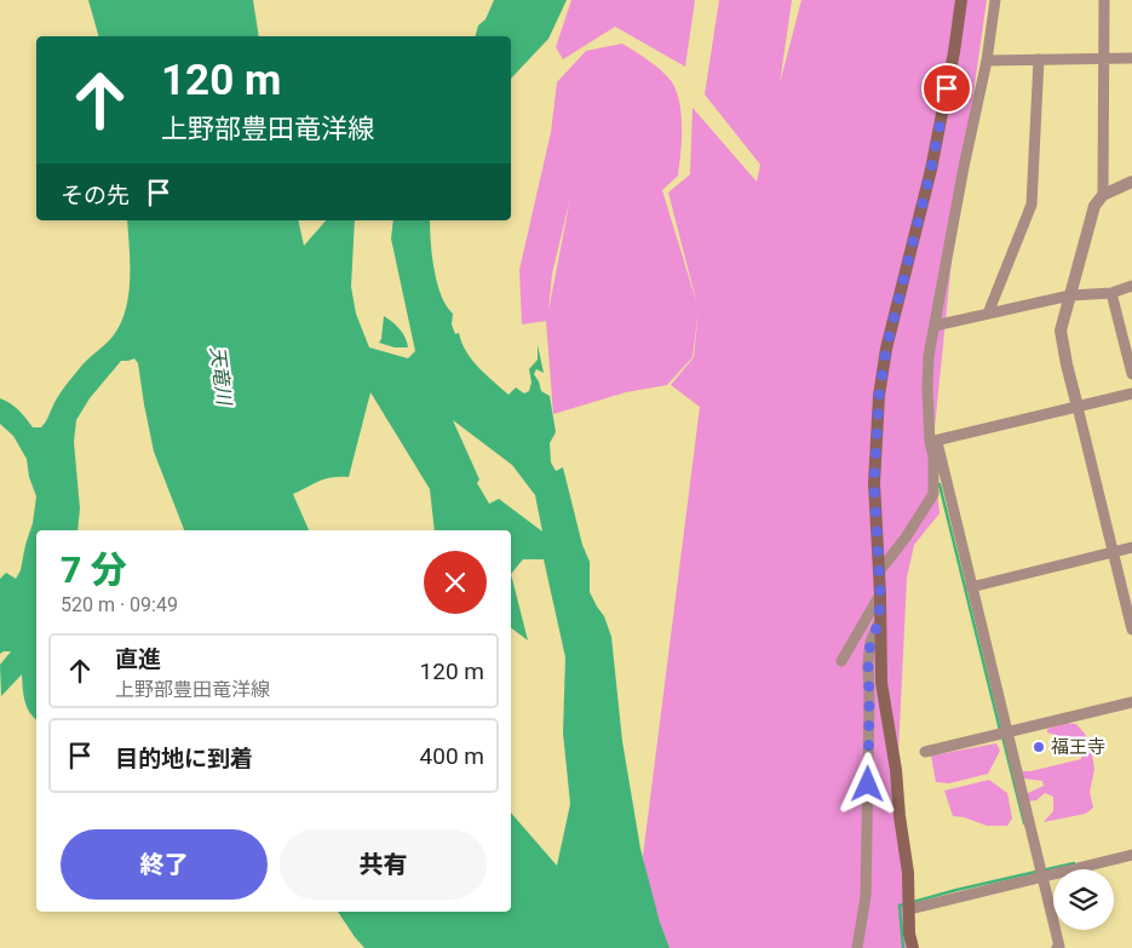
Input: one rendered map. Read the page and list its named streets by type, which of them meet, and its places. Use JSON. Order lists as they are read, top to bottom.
{
  "water": ["天竜川"],
  "places": ["福王寺"],
  "page": {
    "turn": ["120 m", "上野部豊田竜洋線"],
    "then": "その先",
    "heading": ["7 分", "520 m · 09:49"],
    "list": [
      {
        "name": "直進",
        "note": "上野部豊田竜洋線",
        "value": "120 m"
      },
      {
        "name": "目的地に到着",
        "value": "400 m"
      }
    ],
    "buttons": ["終了", "共有"]
  }
}
